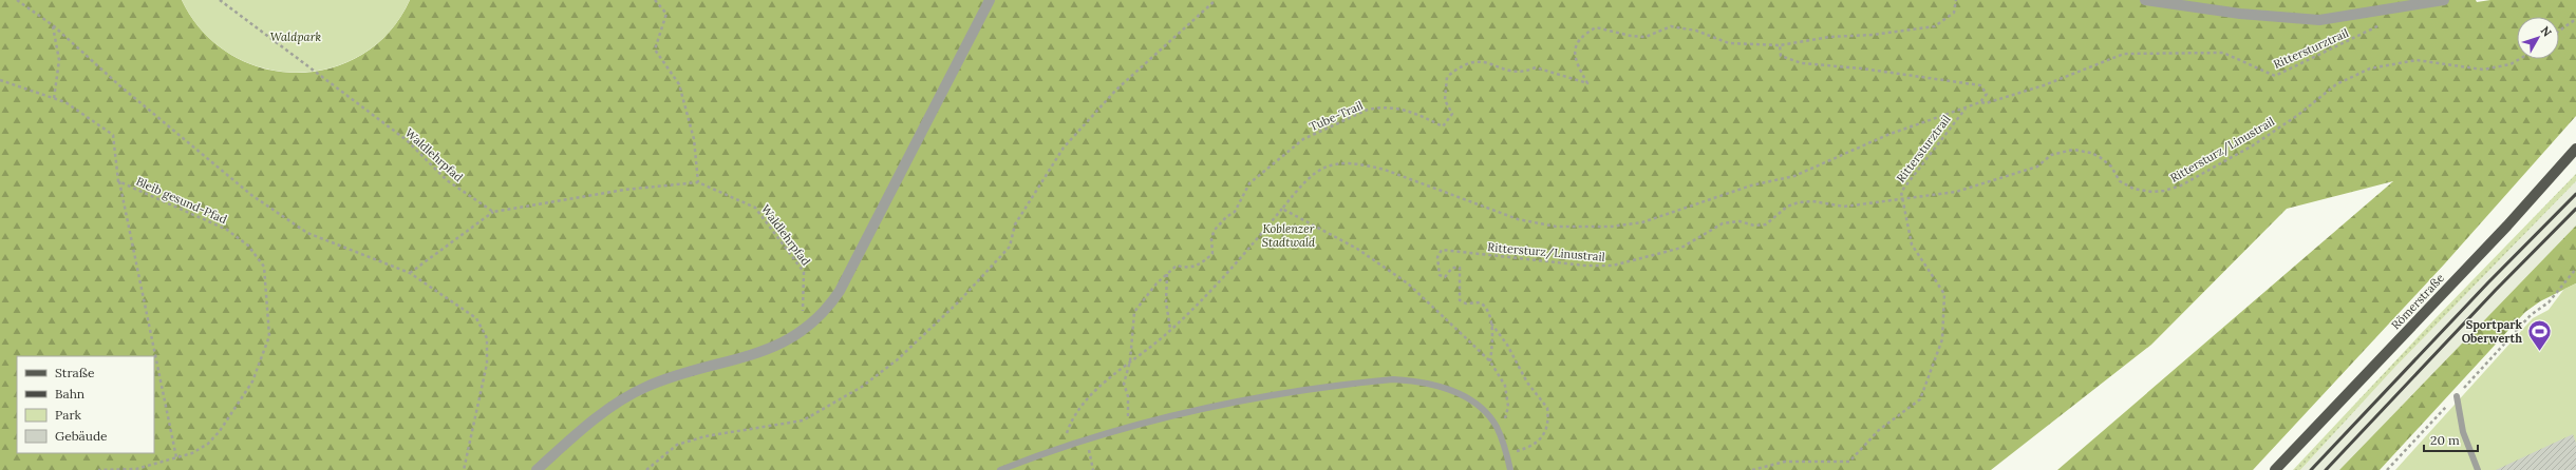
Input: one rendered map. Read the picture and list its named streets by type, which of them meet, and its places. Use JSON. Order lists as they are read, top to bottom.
{
  "streets": {
    "main road": ["Römerstraße"],
    "path": [
      "Rittersturztrail",
      "Tube-Trail",
      "Rittersturz/Linustrail",
      "Waldlehrpfad",
      "Bleib gesund-Pfad"
    ]
  },
  "crossings": [
    ["Rittersturztrail", "Tube-Trail"],
    ["Rittersturztrail", "Rittersturz/Linustrail"]
  ],
  "parks": ["Waldpark", "Koblenzer Stadtwald"],
  "places": {
    "sports": ["Sportpark Oberwerth"]
  },
  "legend": [
    "Straße",
    "Bahn",
    "Park",
    "Gebäude"
  ],
  "scale_bar": "20 m",
  "north": "top right"
}
